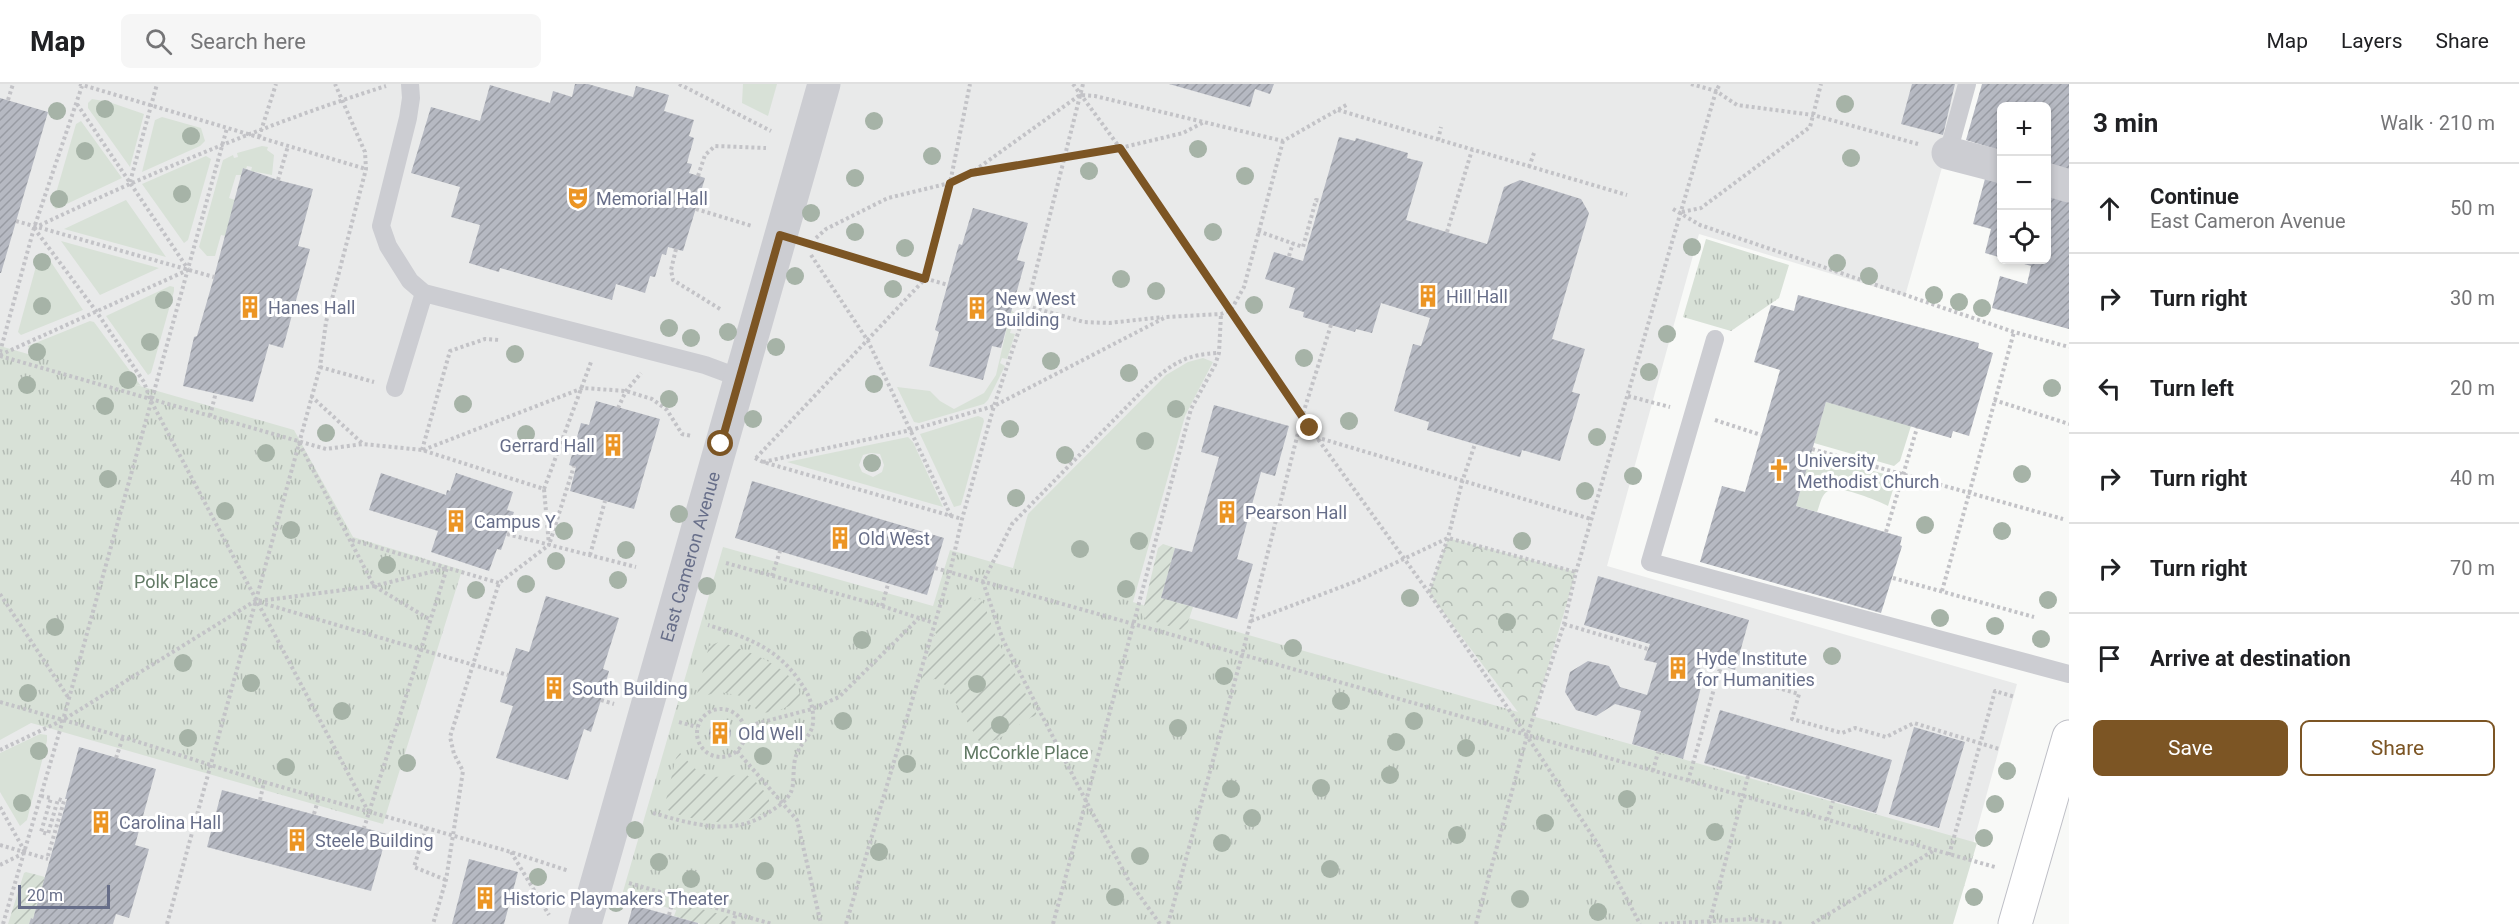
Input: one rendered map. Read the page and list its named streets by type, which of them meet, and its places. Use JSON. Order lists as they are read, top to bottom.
{
  "streets": {
    "street": ["East Cameron Avenue"]
  },
  "parks": ["Polk Place", "McCorkle Place"],
  "places": {
    "theatre": ["Memorial Hall"],
    "building": [
      "Hill Hall",
      "Hanes Hall",
      "New West Building",
      "Gerrard Hall",
      "Pearson Hall",
      "Campus Y",
      "Old West",
      "Hyde Institute for Humanities",
      "South Building",
      "Old Well",
      "Carolina Hall",
      "Steele Building",
      "Historic Playmakers Theater"
    ],
    "church": ["University Methodist Church"]
  },
  "scale_bar": "20 m",
  "page": {
    "header": "Map",
    "search": "Search here",
    "nav": ["Map", "Layers", "Share"],
    "heading": ["3 min", "Walk · 210 m"],
    "map_buttons": ["+", "−"],
    "list": [
      ["Continue", "East Cameron Avenue", "50 m"],
      ["Turn right", "30 m"],
      ["Turn left", "20 m"],
      ["Turn right", "40 m"],
      ["Turn right", "70 m"],
      "Arrive at destination"
    ],
    "buttons": ["Save", "Share"],
    "scale": "20 m"
  }
}
